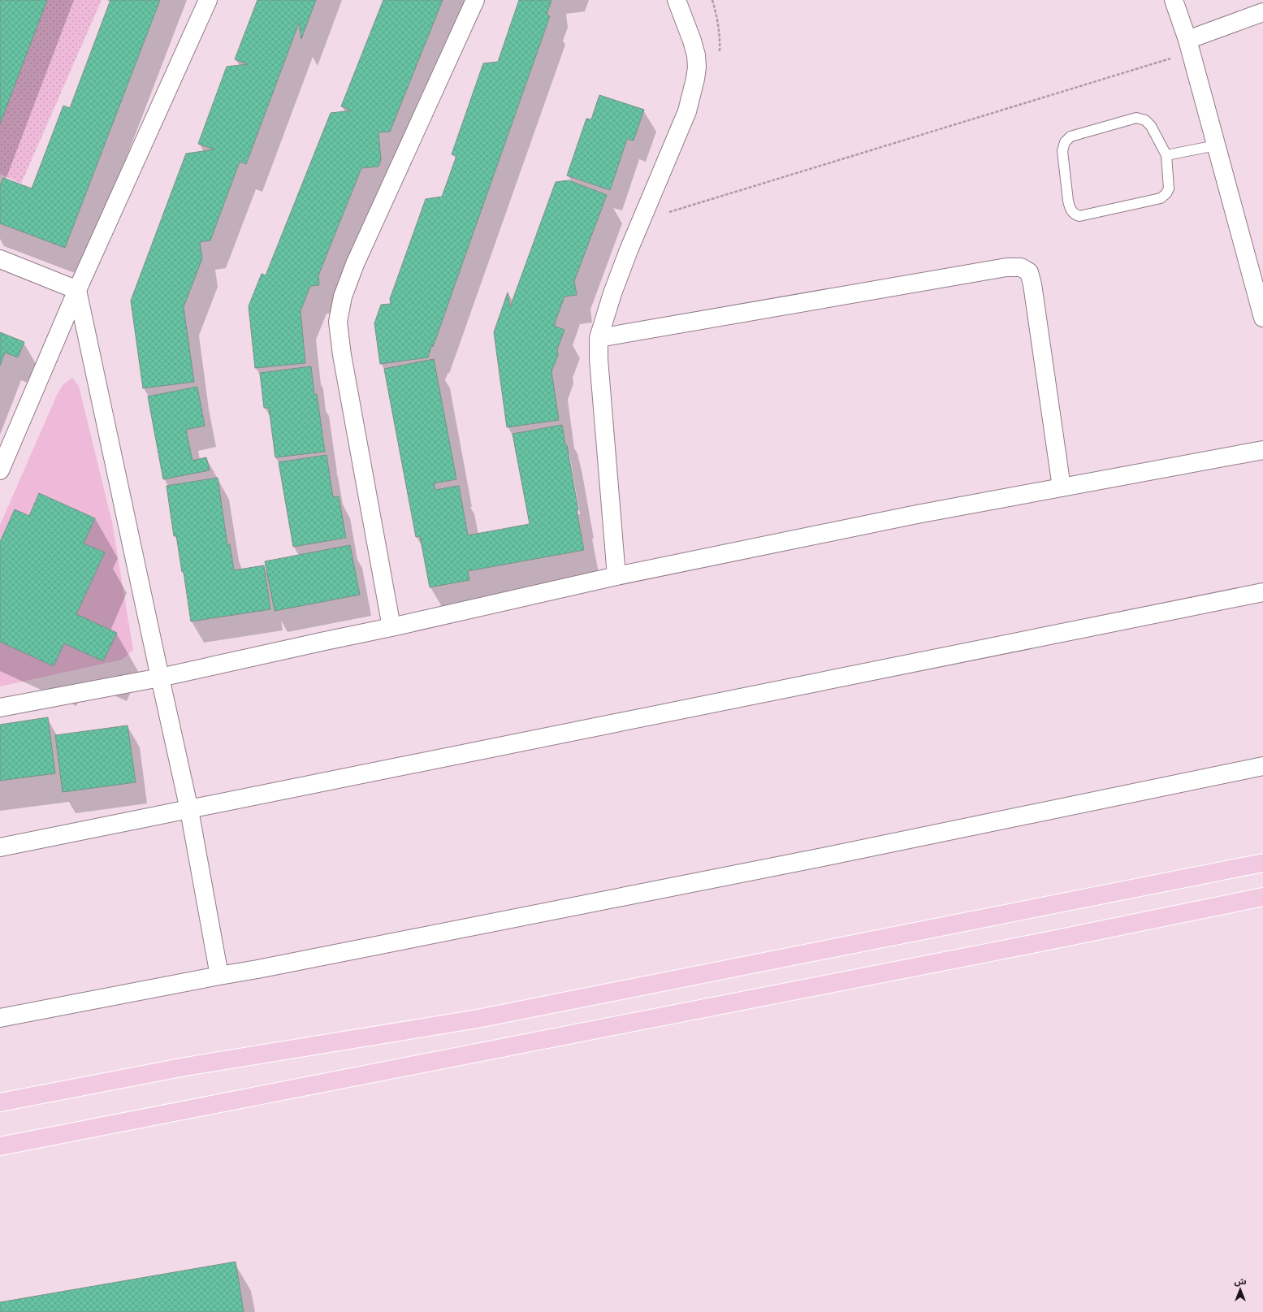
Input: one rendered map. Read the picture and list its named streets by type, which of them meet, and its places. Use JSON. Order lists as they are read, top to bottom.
{
  "north": "top"
}
